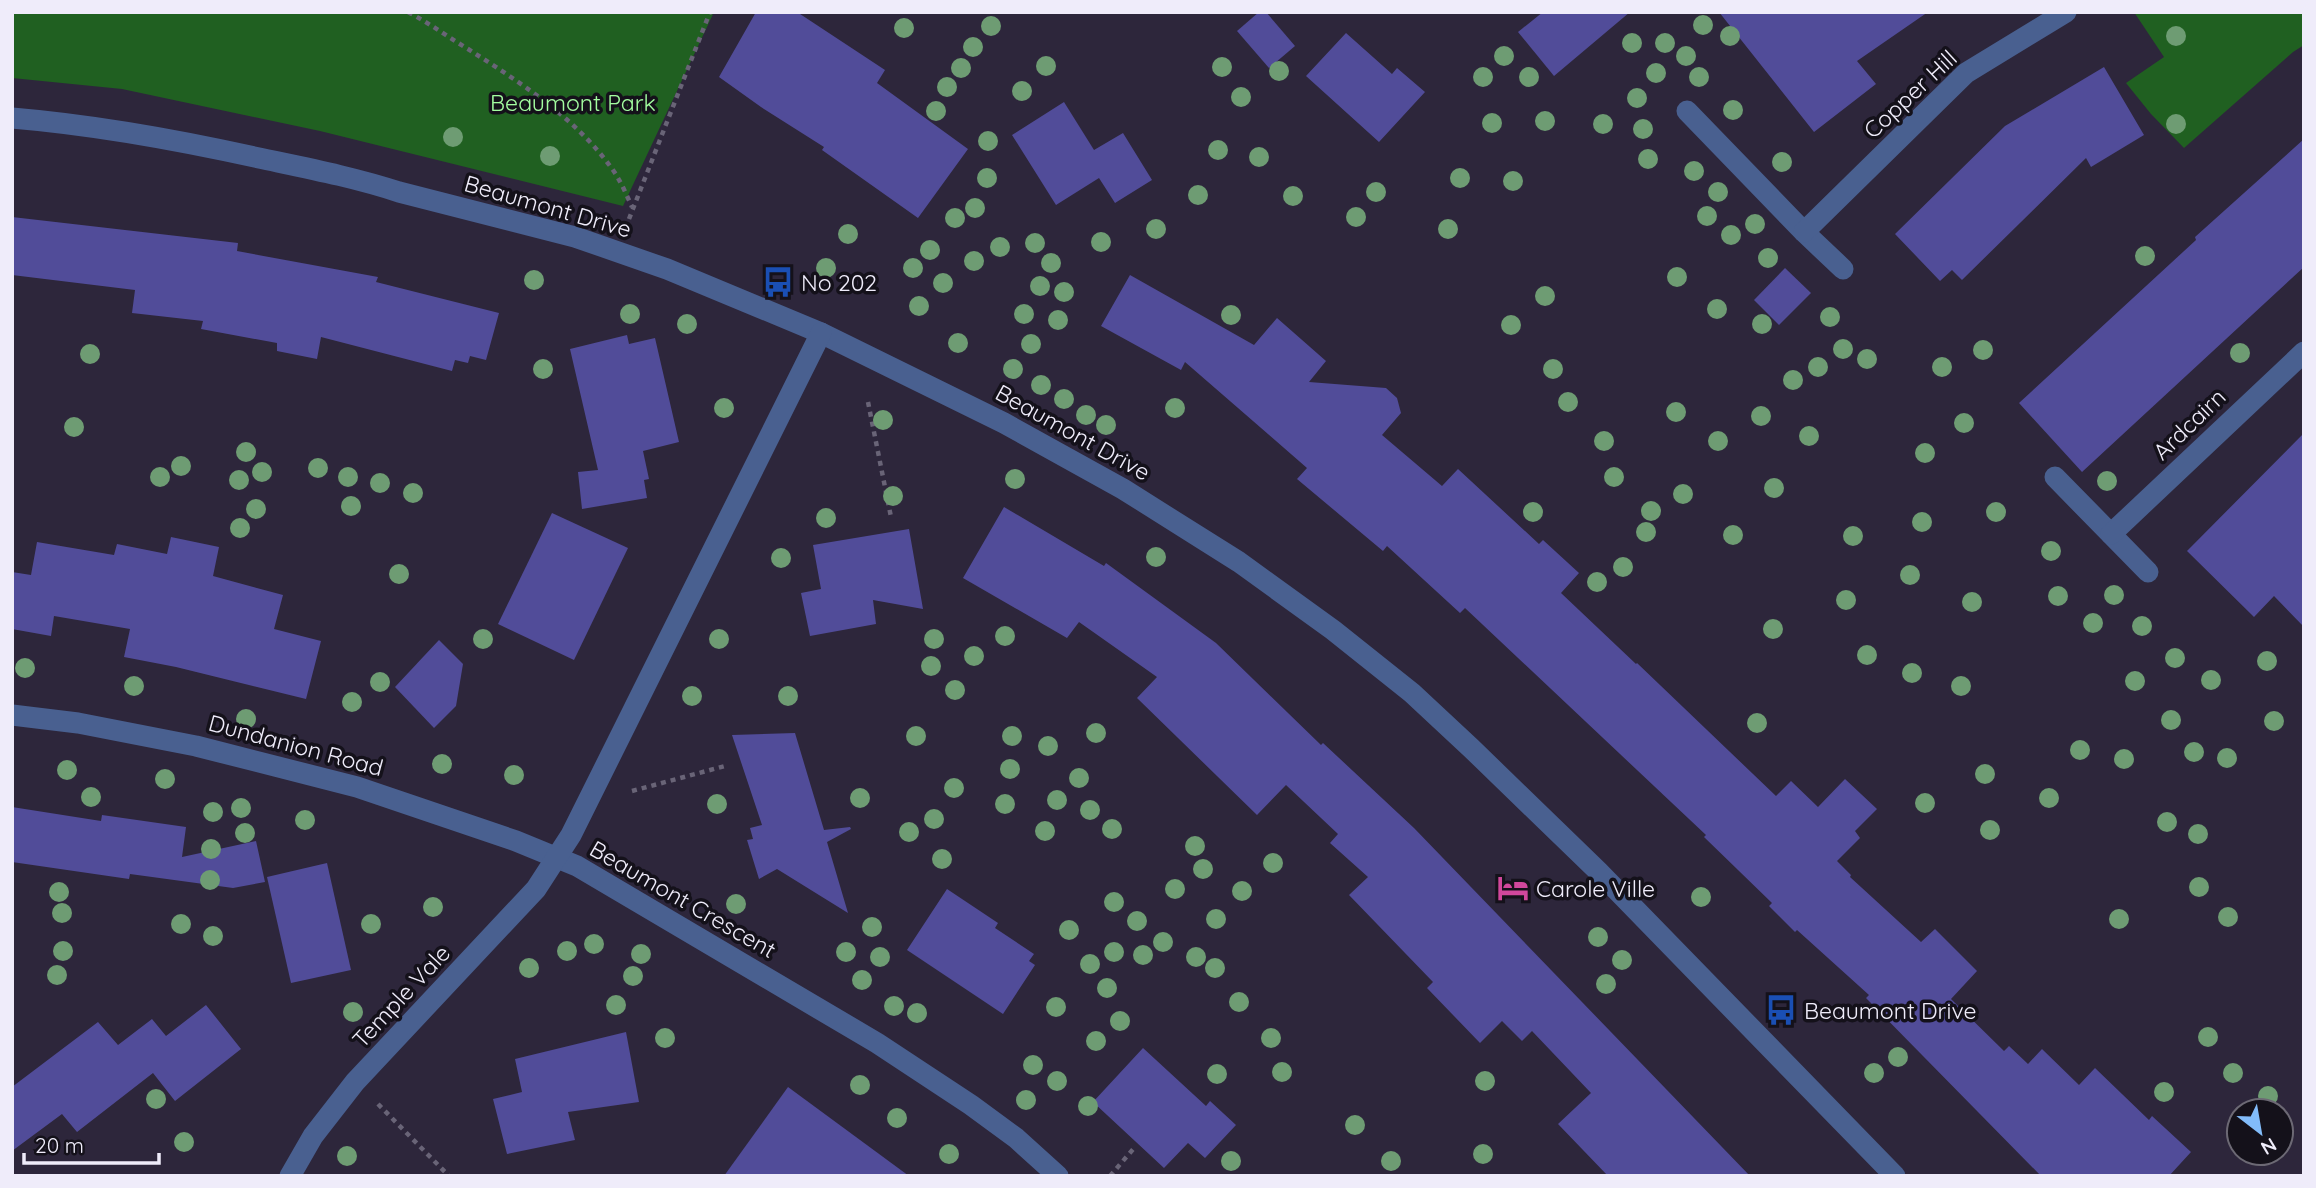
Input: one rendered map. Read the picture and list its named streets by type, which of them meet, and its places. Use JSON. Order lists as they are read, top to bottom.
{
  "streets": {
    "street": [
      "Copper Hill",
      "Beaumont Drive",
      "Ardcairn",
      "Dundanion Road",
      "Beaumont Crescent",
      "Temple Vale"
    ]
  },
  "crossings": [
    ["Beaumont Drive", "Beaumont Crescent"],
    ["Dundanion Road", "Beaumont Crescent"],
    ["Dundanion Road", "Temple Vale"],
    ["Beaumont Crescent", "Temple Vale"]
  ],
  "parks": ["Beaumont Park"],
  "places": {
    "bus stop": ["No 202", "Beaumont Drive"],
    "hotel": ["Carole Ville"]
  },
  "scale_bar": "20 m",
  "north": "bottom right"
}
